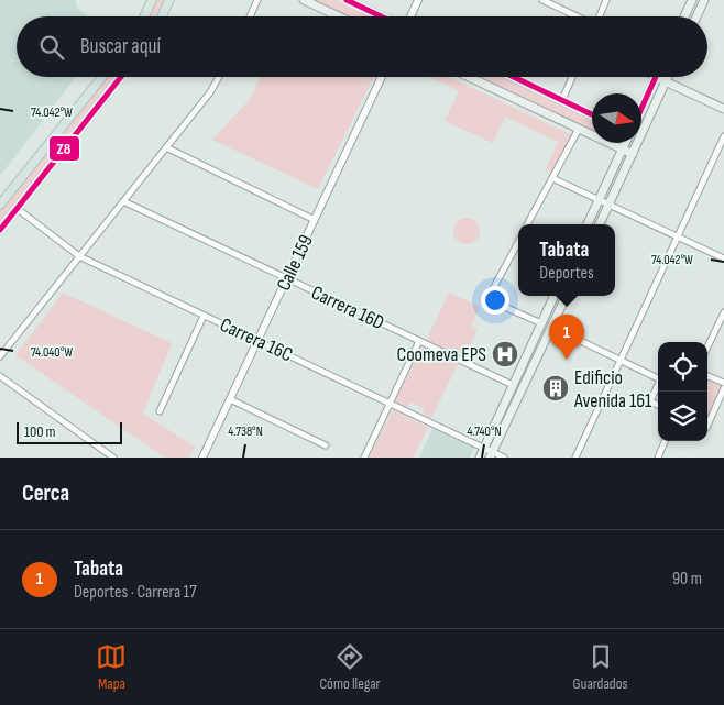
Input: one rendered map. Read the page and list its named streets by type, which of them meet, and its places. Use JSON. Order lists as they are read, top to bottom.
{
  "streets": {
    "street": ["Calle 159", "Carrera 16D", "Carrera 16C"]
  },
  "crossings": [
    ["Calle 159", "Carrera 16D"],
    ["Calle 159", "Carrera 16C"]
  ],
  "places": {
    "hospital": ["Coomeva EPS"],
    "building": ["Edificio Avenida 161"]
  },
  "lines": ["transit line Z8"],
  "scale_bar": "100 m",
  "north": "right",
  "page": {
    "search": "Buscar aquí",
    "popup": ["Tabata", "Deportes"],
    "pins": "1",
    "scale": "100 m",
    "heading": "Cerca",
    "list": [
      {
        "mark": "1",
        "name": "Tabata",
        "note": "Deportes · Carrera 17",
        "value": "90 m"
      }
    ],
    "nav": ["Mapa", "Cómo llegar", "Guardados"]
  },
  "coordinates": [
    "74.042°W",
    "74.040°W",
    "4.738°N",
    "4.740°N"
  ]
}
